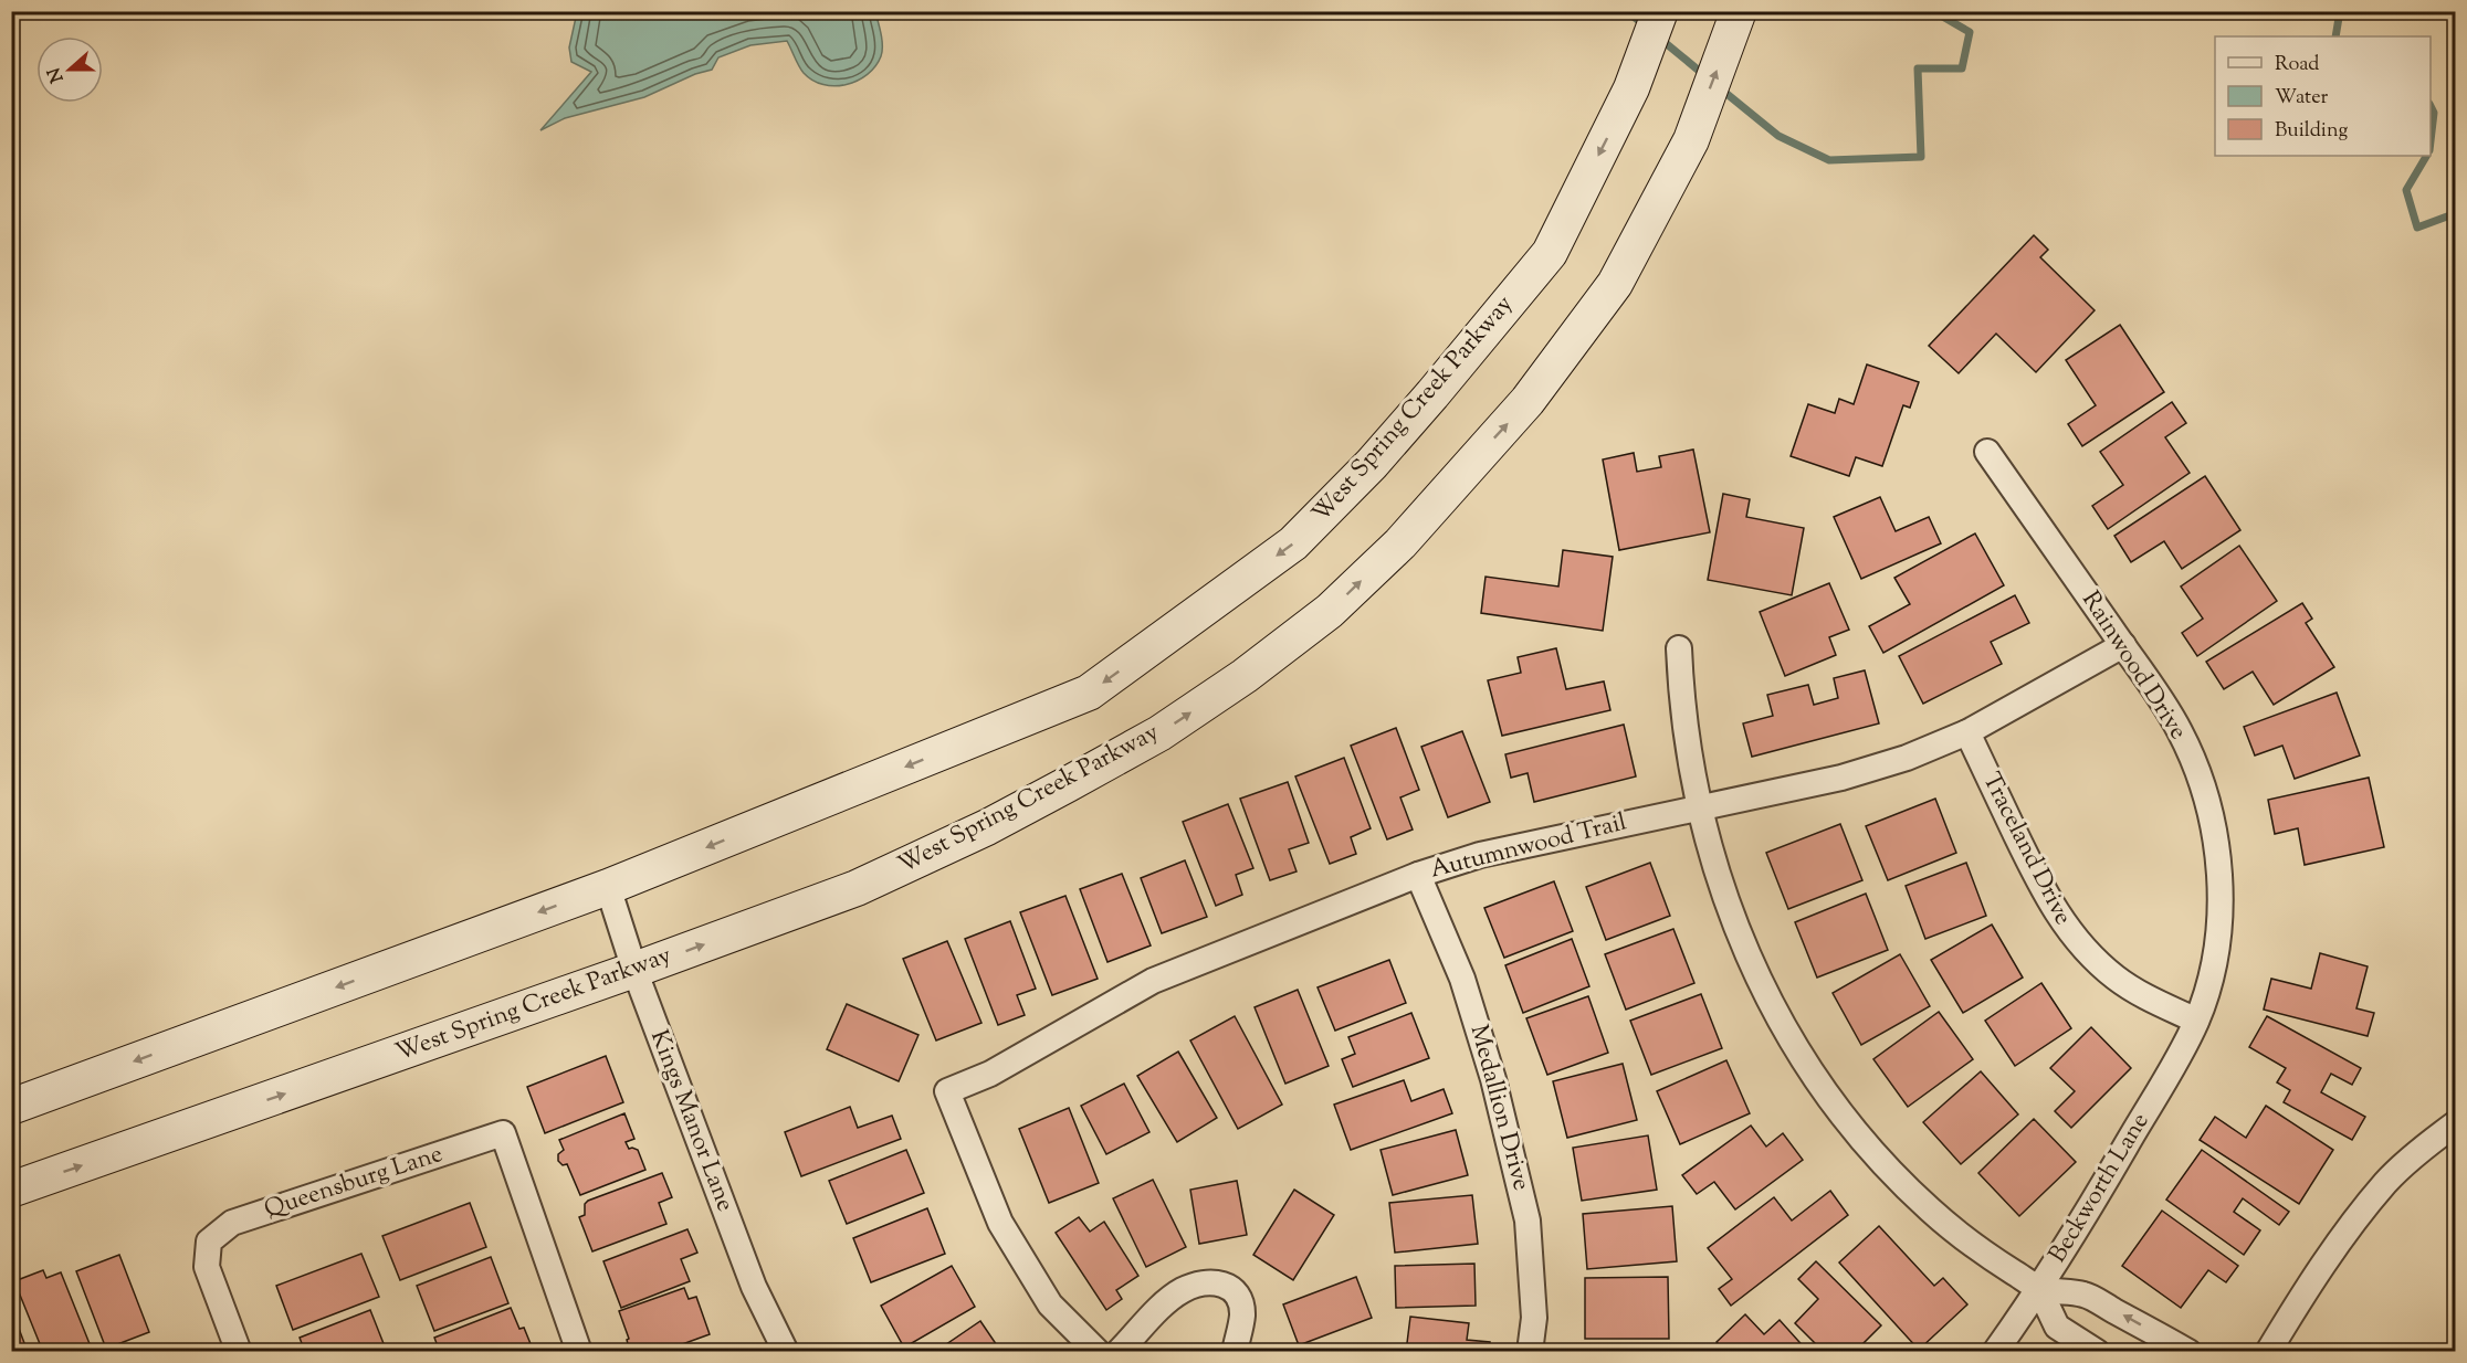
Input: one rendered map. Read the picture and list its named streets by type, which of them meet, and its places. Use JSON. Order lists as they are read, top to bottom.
{
  "streets": {
    "main road": ["West Spring Creek Parkway"],
    "street": [
      "Rainwood Drive",
      "Autumnwood Trail",
      "Traceland Drive",
      "Medallion Drive",
      "Kings Manor Lane",
      "Queensburg Lane",
      "Beckworth Lane"
    ]
  },
  "crossings": [
    ["West Spring Creek Parkway", "Kings Manor Lane"],
    ["Rainwood Drive", "Autumnwood Trail"],
    ["Rainwood Drive", "Traceland Drive"],
    ["Rainwood Drive", "Beckworth Lane"],
    ["Autumnwood Trail", "Traceland Drive"],
    ["Autumnwood Trail", "Medallion Drive"],
    ["Traceland Drive", "Beckworth Lane"]
  ],
  "legend": ["Road", "Water", "Building"],
  "north": "left"
}
